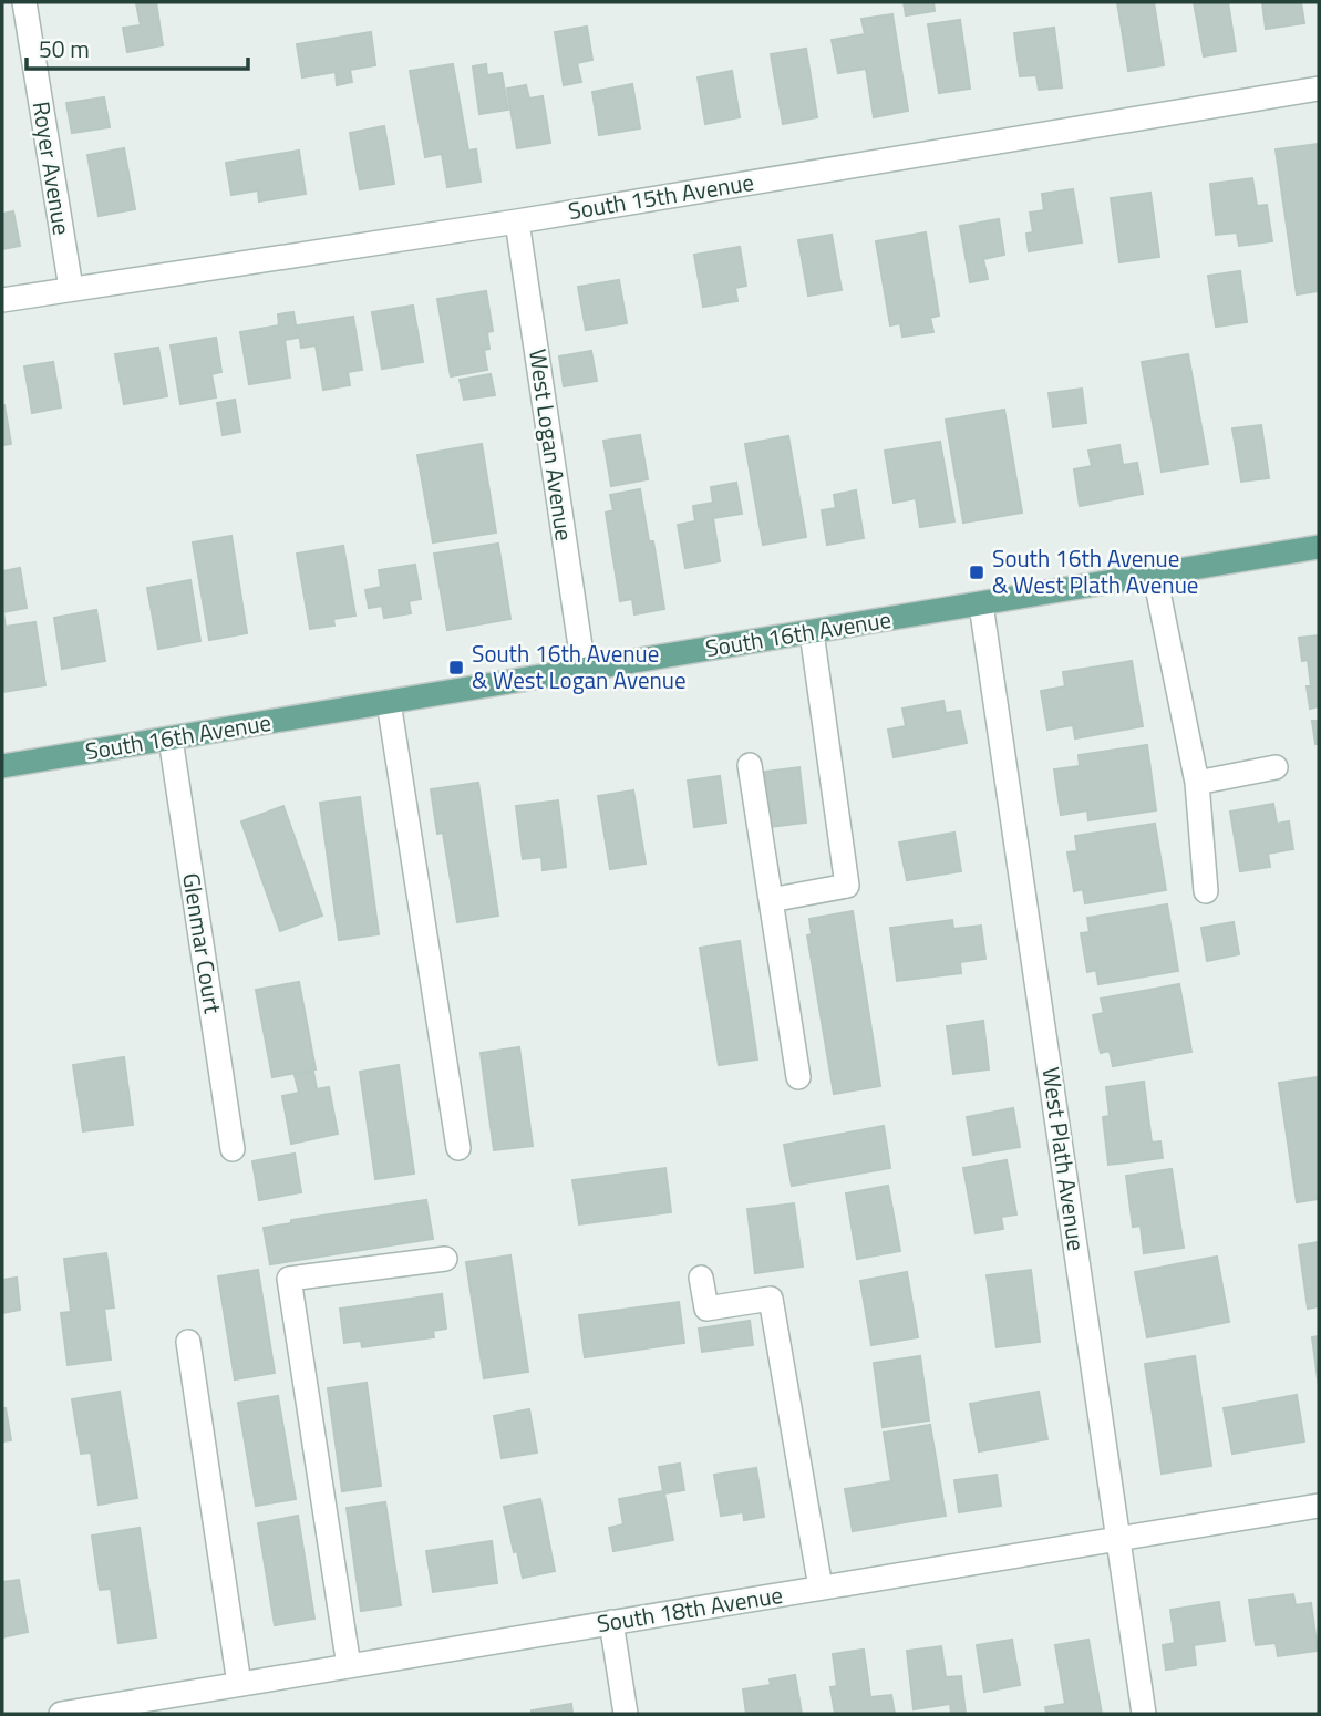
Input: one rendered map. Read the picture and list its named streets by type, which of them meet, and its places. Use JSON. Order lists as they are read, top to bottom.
{
  "streets": {
    "main road": ["South 16th Avenue"],
    "street": [
      "Royer Avenue",
      "South 15th Avenue",
      "West Logan Avenue",
      "Glenmar Court",
      "West Plath Avenue",
      "South 18th Avenue"
    ]
  },
  "crossings": [
    ["Royer Avenue", "South 15th Avenue"],
    ["South 15th Avenue", "West Logan Avenue"],
    ["West Logan Avenue", "South 16th Avenue"],
    ["South 16th Avenue", "Glenmar Court"],
    ["South 16th Avenue", "West Plath Avenue"],
    ["West Plath Avenue", "South 18th Avenue"]
  ],
  "places": {
    "transit": ["South 16th Avenue & West Plath Avenue", "South 16th Avenue & West Logan Avenue"]
  },
  "scale_bar": "50 m"
}
